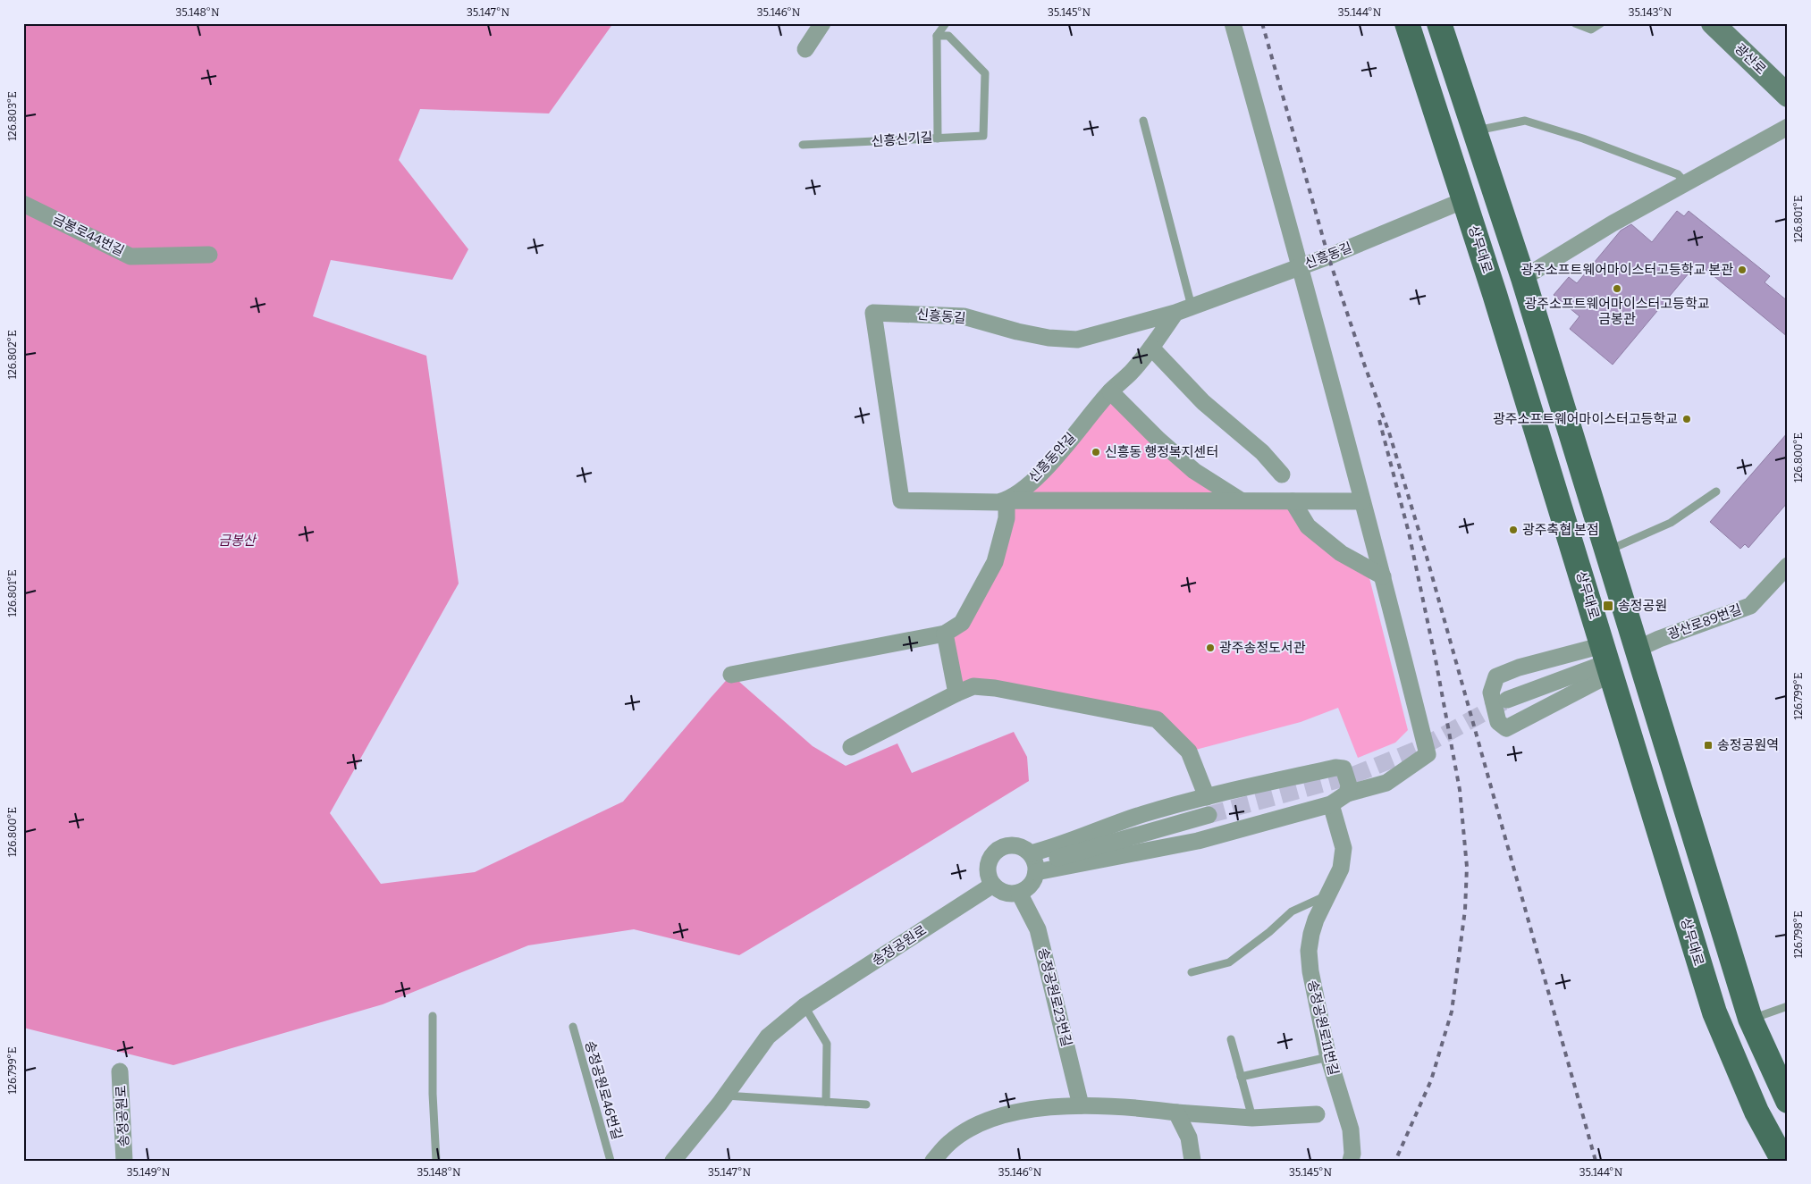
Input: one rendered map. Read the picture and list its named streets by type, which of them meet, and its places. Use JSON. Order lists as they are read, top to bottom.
{
  "streets": {
    "main road": ["광산로", "상무대로"],
    "street": [
      "금봉로44번길",
      "신흥동길",
      "신흥동안길",
      "광산로89번길",
      "송정공원로",
      "송정공원로23번길",
      "송정공원로11번길"
    ],
    "lane": ["신흥신기길", "송정공원로46번길"]
  },
  "crossings": [
    ["상무대로", "신흥동길"],
    ["신흥동길", "신흥동안길"],
    ["송정공원로", "송정공원로23번길"]
  ],
  "parks": ["금봉산"],
  "places": {
    "other": [
      "광주소프트웨어마이스터고등학교 본관",
      "광주소프트웨어마이스터고등학교 금봉관",
      "광주소프트웨어마이스터고등학교",
      "신흥동 행정복지센터",
      "광주축협 본점",
      "광주송정도서관"
    ],
    "transit": ["송정공원", "송정공원역"]
  },
  "coordinates": [
    "35.148°N",
    "35.147°N",
    "35.146°N",
    "35.145°N",
    "35.144°N",
    "35.143°N",
    "126.803°E",
    "126.801°E",
    "126.802°E",
    "126.800°E",
    "126.799°E",
    "126.798°E",
    "35.149°N"
  ]
}
